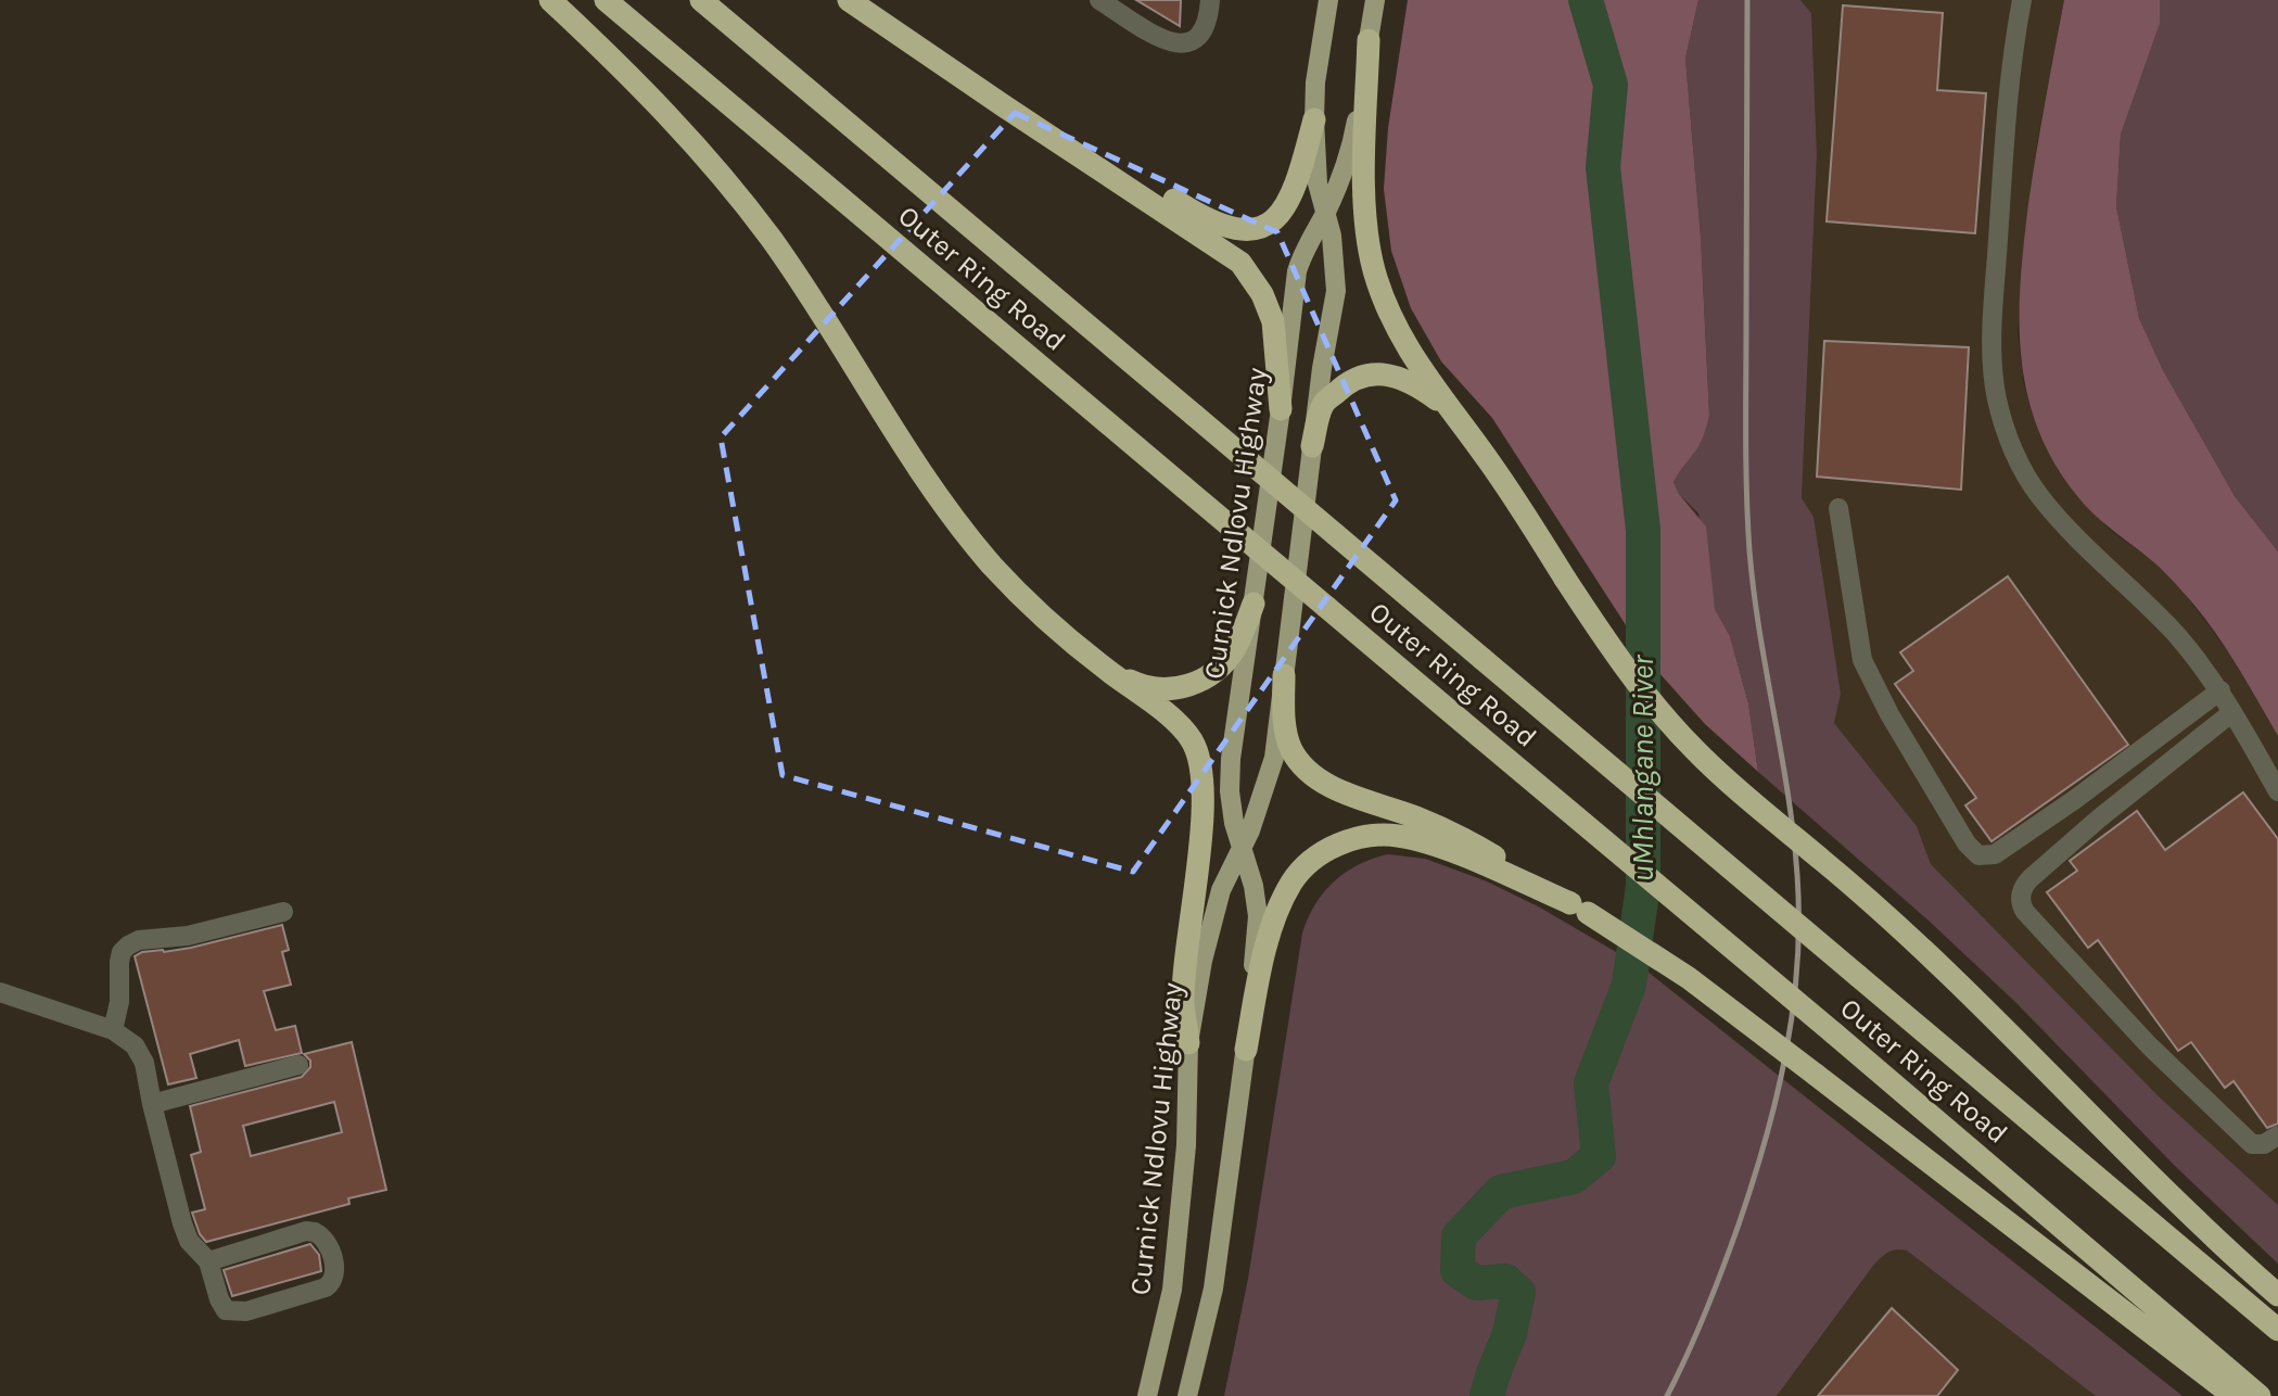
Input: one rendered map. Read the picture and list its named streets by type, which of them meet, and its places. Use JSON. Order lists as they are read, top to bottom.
{
  "streets": {
    "highway": ["Outer Ring Road"],
    "main road": ["Curnick Ndlovu Highway"]
  },
  "water": ["uMhlangane River"]
}
